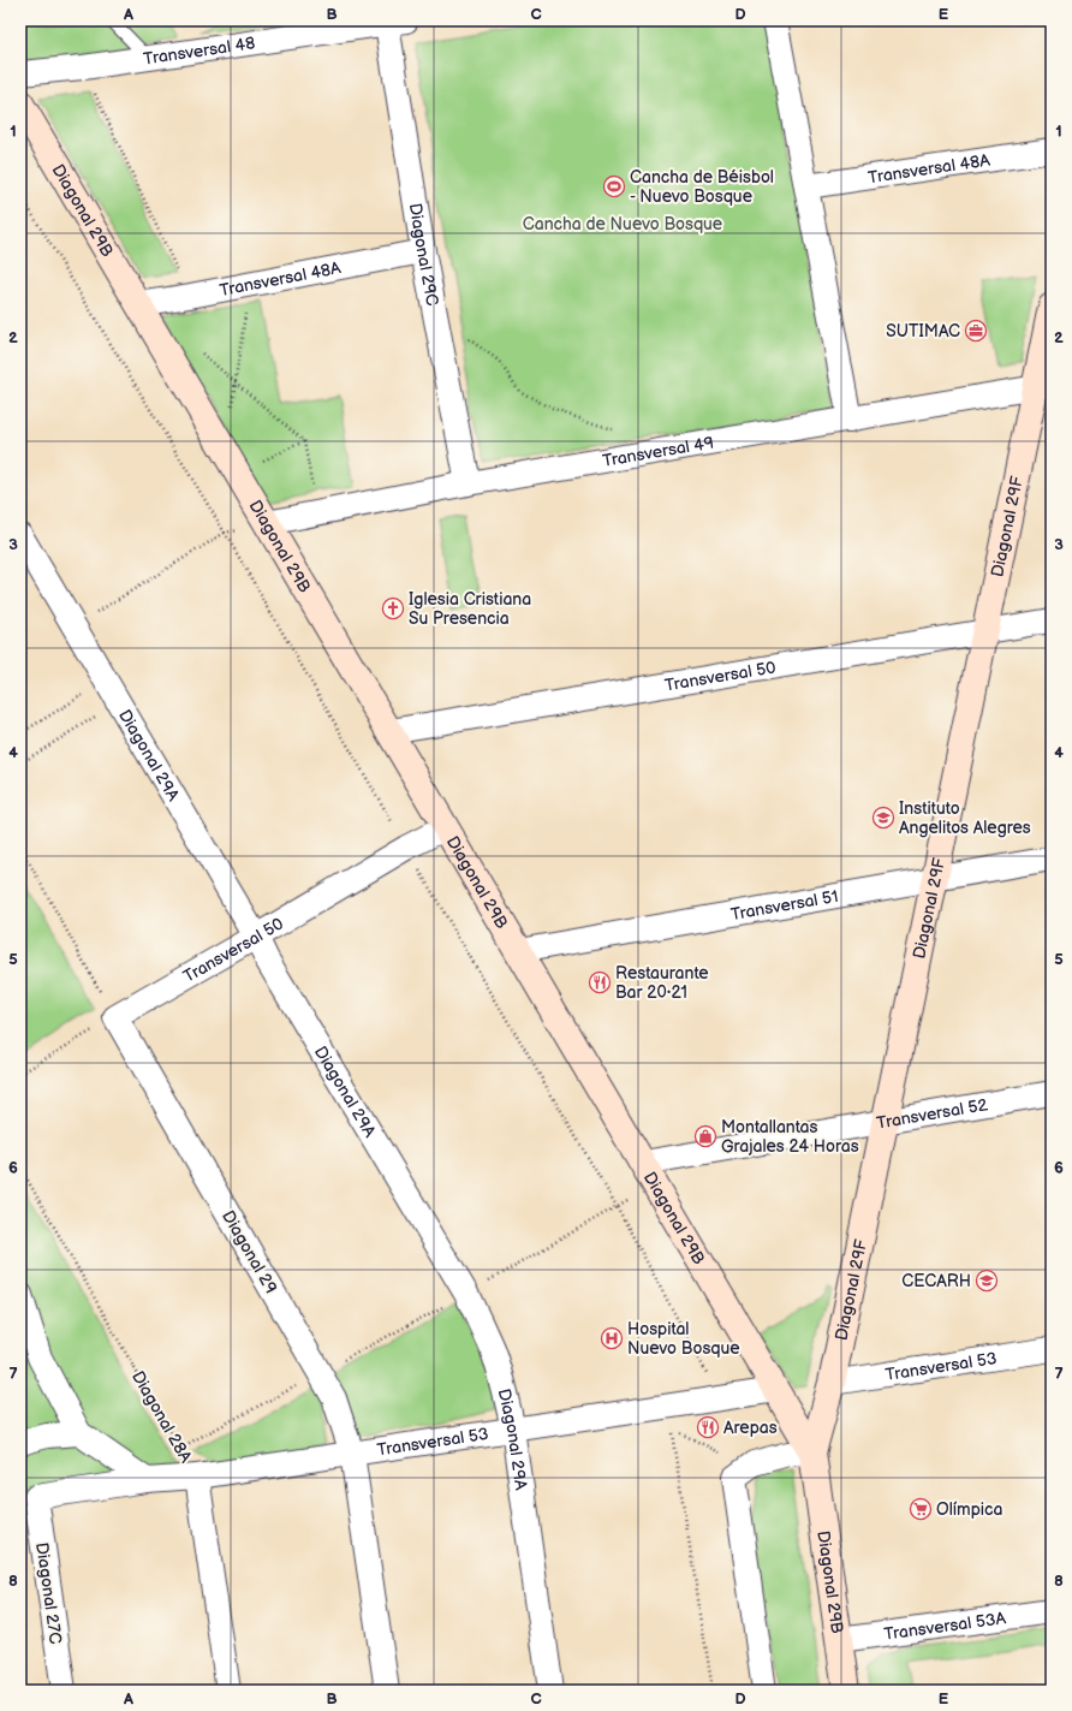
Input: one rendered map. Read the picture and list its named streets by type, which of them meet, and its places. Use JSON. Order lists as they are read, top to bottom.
{
  "streets": {
    "street": [
      "Transversal 48",
      "Transversal 48A",
      "Diagonal 29B",
      "Diagonal 29C",
      "Transversal 49",
      "Diagonal 29F",
      "Transversal 50",
      "Diagonal 29A",
      "Transversal 51",
      "Transversal 52",
      "Diagonal 29",
      "Transversal 53",
      "Diagonal 28A",
      "Diagonal 27C",
      "Transversal 53A"
    ]
  },
  "crossings": [
    ["Transversal 48", "Diagonal 29C"],
    ["Transversal 48A", "Diagonal 29B"],
    ["Transversal 48A", "Diagonal 29C"],
    ["Diagonal 29B", "Transversal 49"],
    ["Diagonal 29B", "Diagonal 29F"],
    ["Diagonal 29B", "Transversal 50"],
    ["Diagonal 29B", "Transversal 51"],
    ["Diagonal 29B", "Transversal 52"],
    ["Diagonal 29B", "Transversal 53"],
    ["Diagonal 29B", "Transversal 53A"],
    ["Diagonal 29C", "Transversal 49"],
    ["Transversal 49", "Diagonal 29F"],
    ["Diagonal 29F", "Transversal 50"],
    ["Diagonal 29F", "Transversal 51"],
    ["Diagonal 29F", "Transversal 52"],
    ["Diagonal 29F", "Transversal 53"],
    ["Transversal 50", "Diagonal 29A"],
    ["Transversal 50", "Diagonal 29"],
    ["Diagonal 29A", "Transversal 53"],
    ["Diagonal 29", "Transversal 53"],
    ["Transversal 53", "Diagonal 28A"],
    ["Transversal 53", "Diagonal 27C"]
  ],
  "parks": ["Cancha de Nuevo Bosque"],
  "places": {
    "sports": ["Cancha de Béisbol - Nuevo Bosque"],
    "office": ["SUTIMAC"],
    "church": ["Iglesia Cristiana Su Presencia"],
    "school or university": ["Instituto Angelitos Alegres", "CECARH"],
    "restaurant": ["Restaurante Bar 20•21", "Arepas"],
    "shop": ["Montallantas Grajales 24 Horas"],
    "hospital": ["Hospital Nuevo Bosque"],
    "supermarket": ["Olímpica"]
  },
  "grid": {
    "columns": [
      "A",
      "B",
      "C",
      "D",
      "E"
    ],
    "rows": [
      "1",
      "2",
      "3",
      "4",
      "5",
      "6",
      "7",
      "8"
    ]
  }
}
